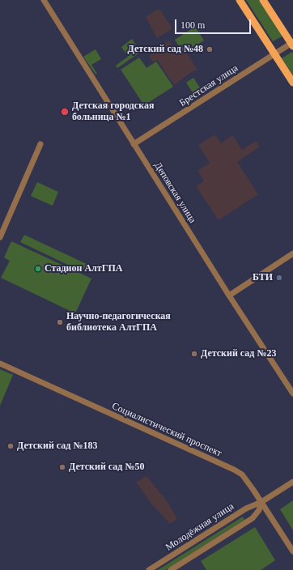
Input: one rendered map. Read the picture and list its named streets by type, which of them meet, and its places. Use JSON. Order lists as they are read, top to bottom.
{
  "streets": {
    "street": [
      "Брестская улица",
      "Деповская улица",
      "Социалистический проспект",
      "Молодёжная улица"
    ]
  },
  "crossings": [
    ["Брестская улица", "Деповская улица"],
    ["Социалистический проспект", "Молодёжная улица"]
  ],
  "places": [
    "Детский сад №48",
    "Детская городская больница №1",
    "Стадион АлтГПА",
    "БТИ",
    "Научно-педагогическая библиотека АлтГПА",
    "Детский сад №23",
    "Детский сад №183",
    "Детский сад №50"
  ],
  "scale_bar": "100 m"
}
